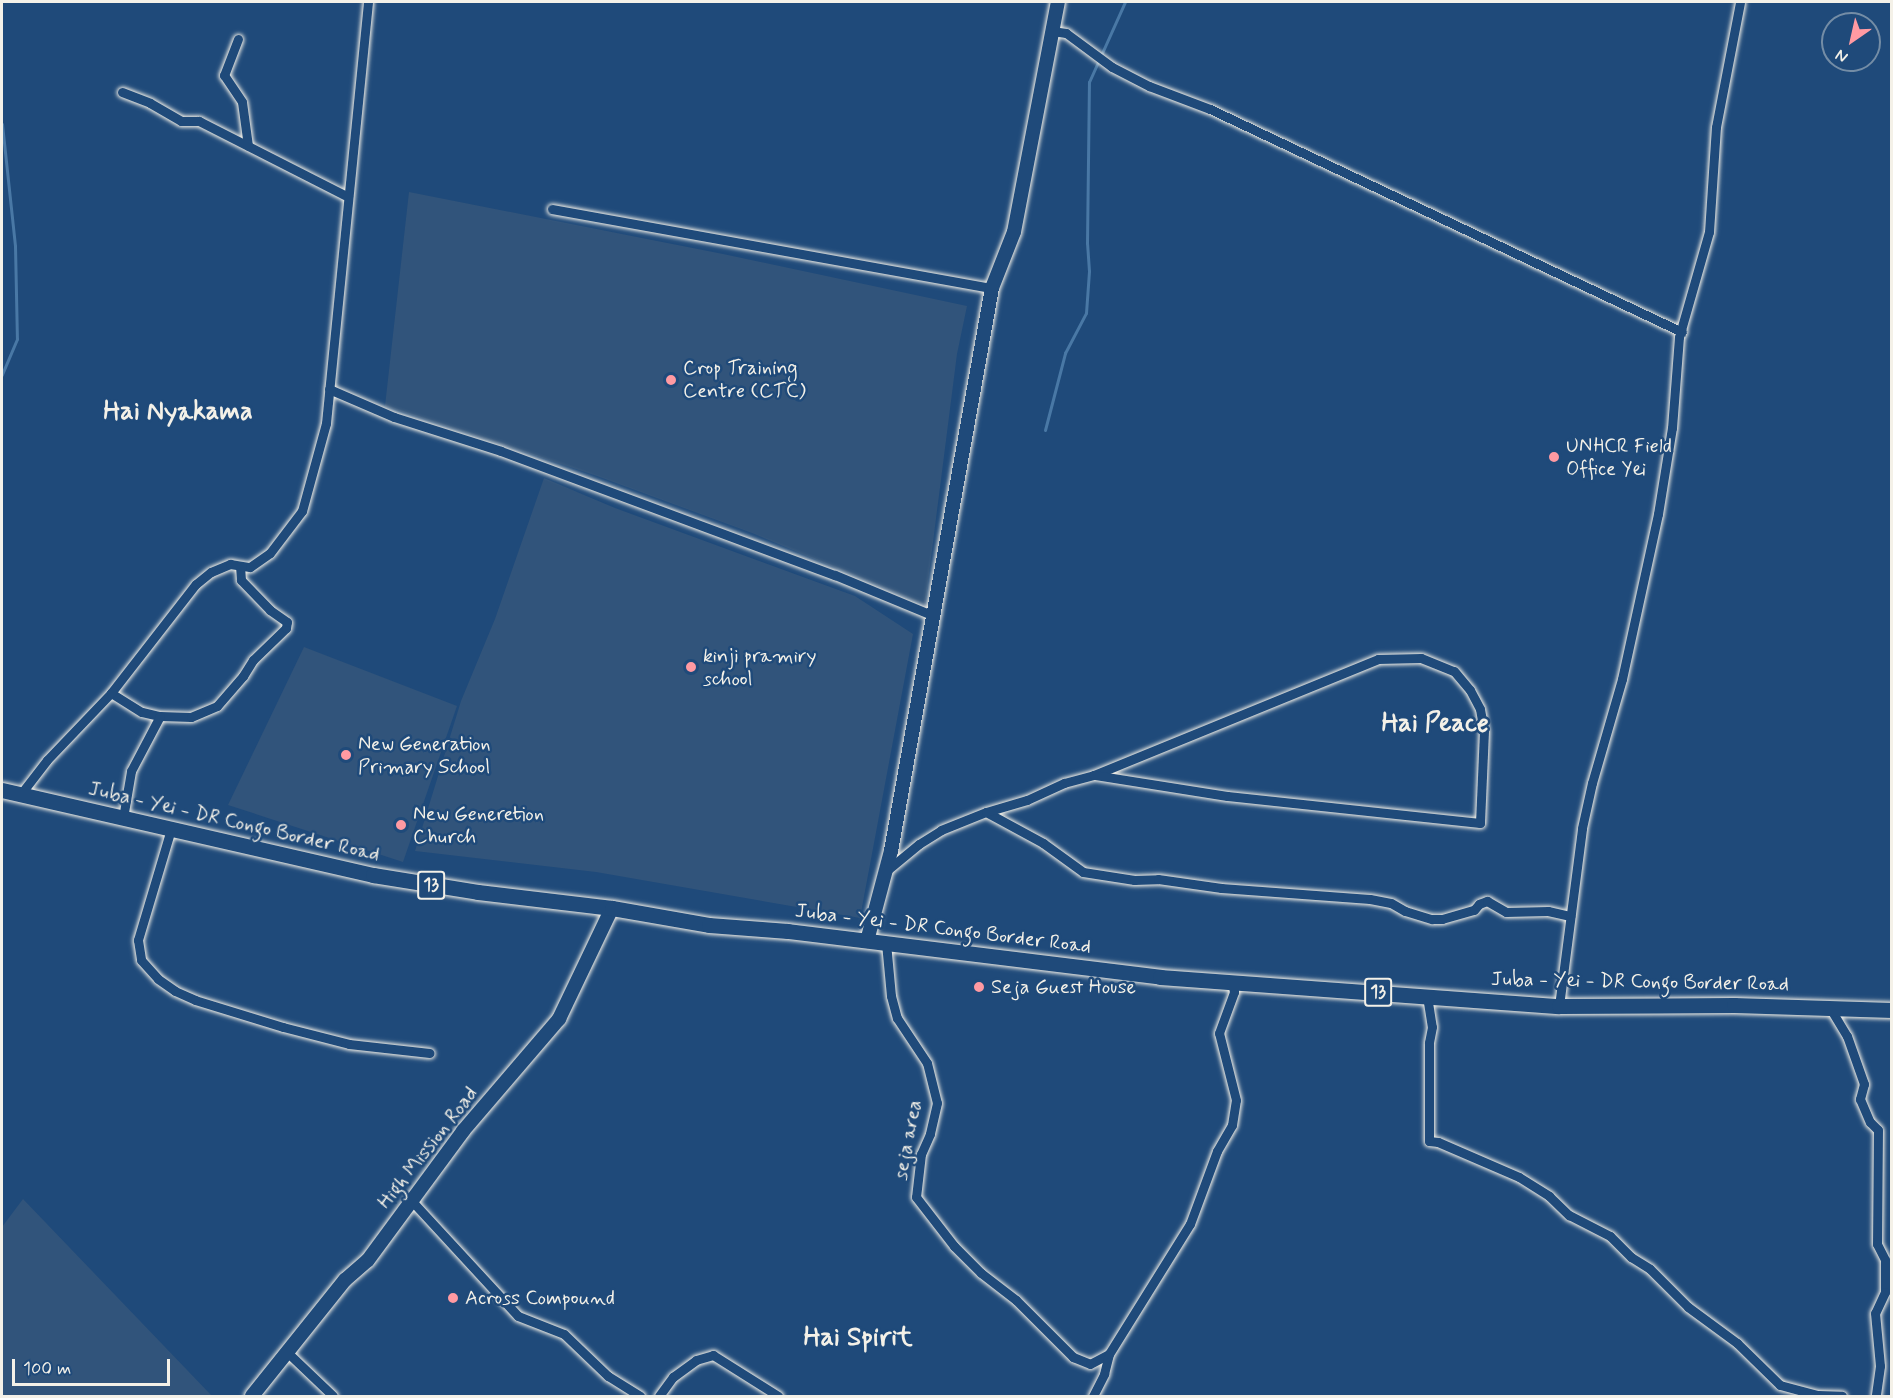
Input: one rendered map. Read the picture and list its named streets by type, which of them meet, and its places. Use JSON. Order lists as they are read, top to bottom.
{
  "streets": {
    "main road": ["Juba - Yei - DR Congo Border Road", "13"],
    "street": ["seja area", "High Mission Road"]
  },
  "crossings": [
    ["Juba - Yei - DR Congo Border Road", "seja area"],
    ["Juba - Yei - DR Congo Border Road", "High Mission Road"]
  ],
  "districts": ["Hai Nyakama", "Hai Peace", "Hai Spirit"],
  "places": [
    "Crop Training Centre (CTC)",
    "UNHCR Field Office Yei",
    "kinji pramiry school",
    "New Generation Primary School",
    "New Generetion Church",
    "Seja Guest House",
    "Across Compound"
  ],
  "scale_bar": "100 m",
  "north": "bottom left"
}
